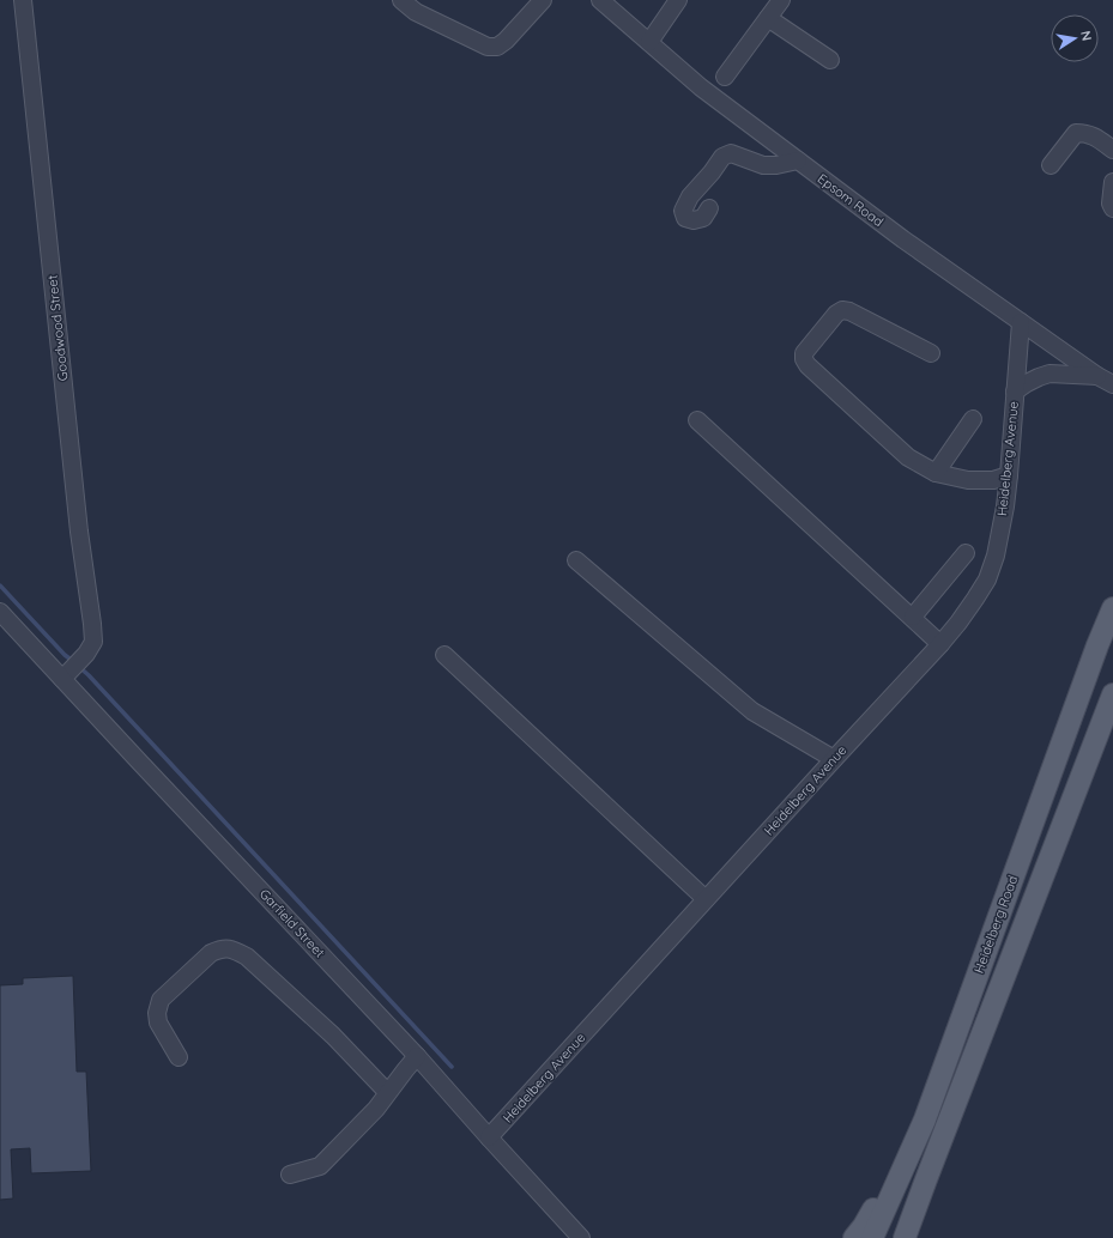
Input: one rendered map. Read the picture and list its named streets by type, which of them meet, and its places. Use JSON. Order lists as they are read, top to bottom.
{
  "streets": {
    "main road": ["Heidelberg Road"],
    "street": [
      "Epsom Road",
      "Goodwood Street",
      "Heidelberg Avenue",
      "Garfield Street"
    ]
  },
  "crossings": [
    ["Epsom Road", "Heidelberg Avenue"],
    ["Goodwood Street", "Garfield Street"],
    ["Heidelberg Avenue", "Garfield Street"]
  ],
  "north": "right"
}
